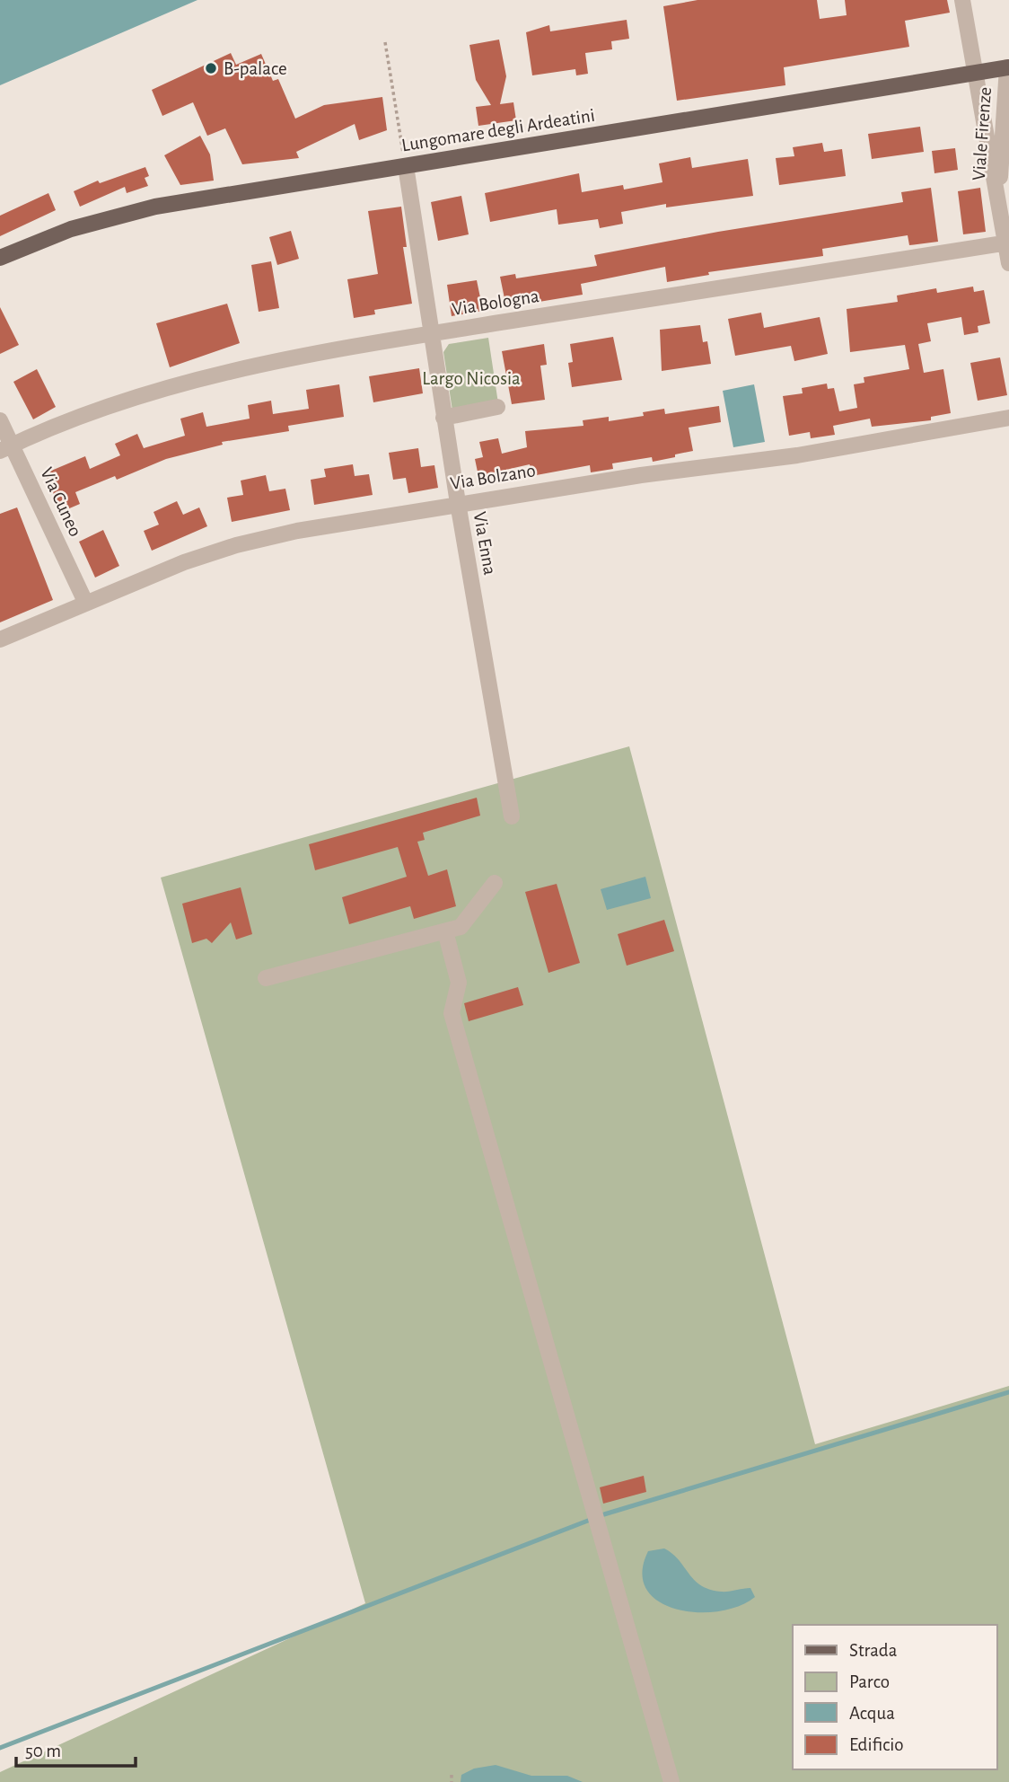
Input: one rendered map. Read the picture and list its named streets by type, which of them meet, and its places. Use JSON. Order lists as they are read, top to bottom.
{
  "streets": {
    "main road": ["Lungomare degli Ardeatini"],
    "street": [
      "Viale Firenze",
      "Via Bologna",
      "Via Bolzano",
      "Via Cuneo",
      "Via Enna"
    ]
  },
  "crossings": [
    ["Lungomare degli Ardeatini", "Viale Firenze"],
    ["Lungomare degli Ardeatini", "Via Enna"],
    ["Viale Firenze", "Via Bologna"],
    ["Via Bologna", "Via Cuneo"],
    ["Via Bologna", "Via Enna"],
    ["Via Bolzano", "Via Cuneo"],
    ["Via Bolzano", "Via Enna"]
  ],
  "parks": ["Largo Nicosia"],
  "places": ["B-palace"],
  "legend": [
    "Strada",
    "Parco",
    "Acqua",
    "Edificio"
  ],
  "scale_bar": "50 m"
}
